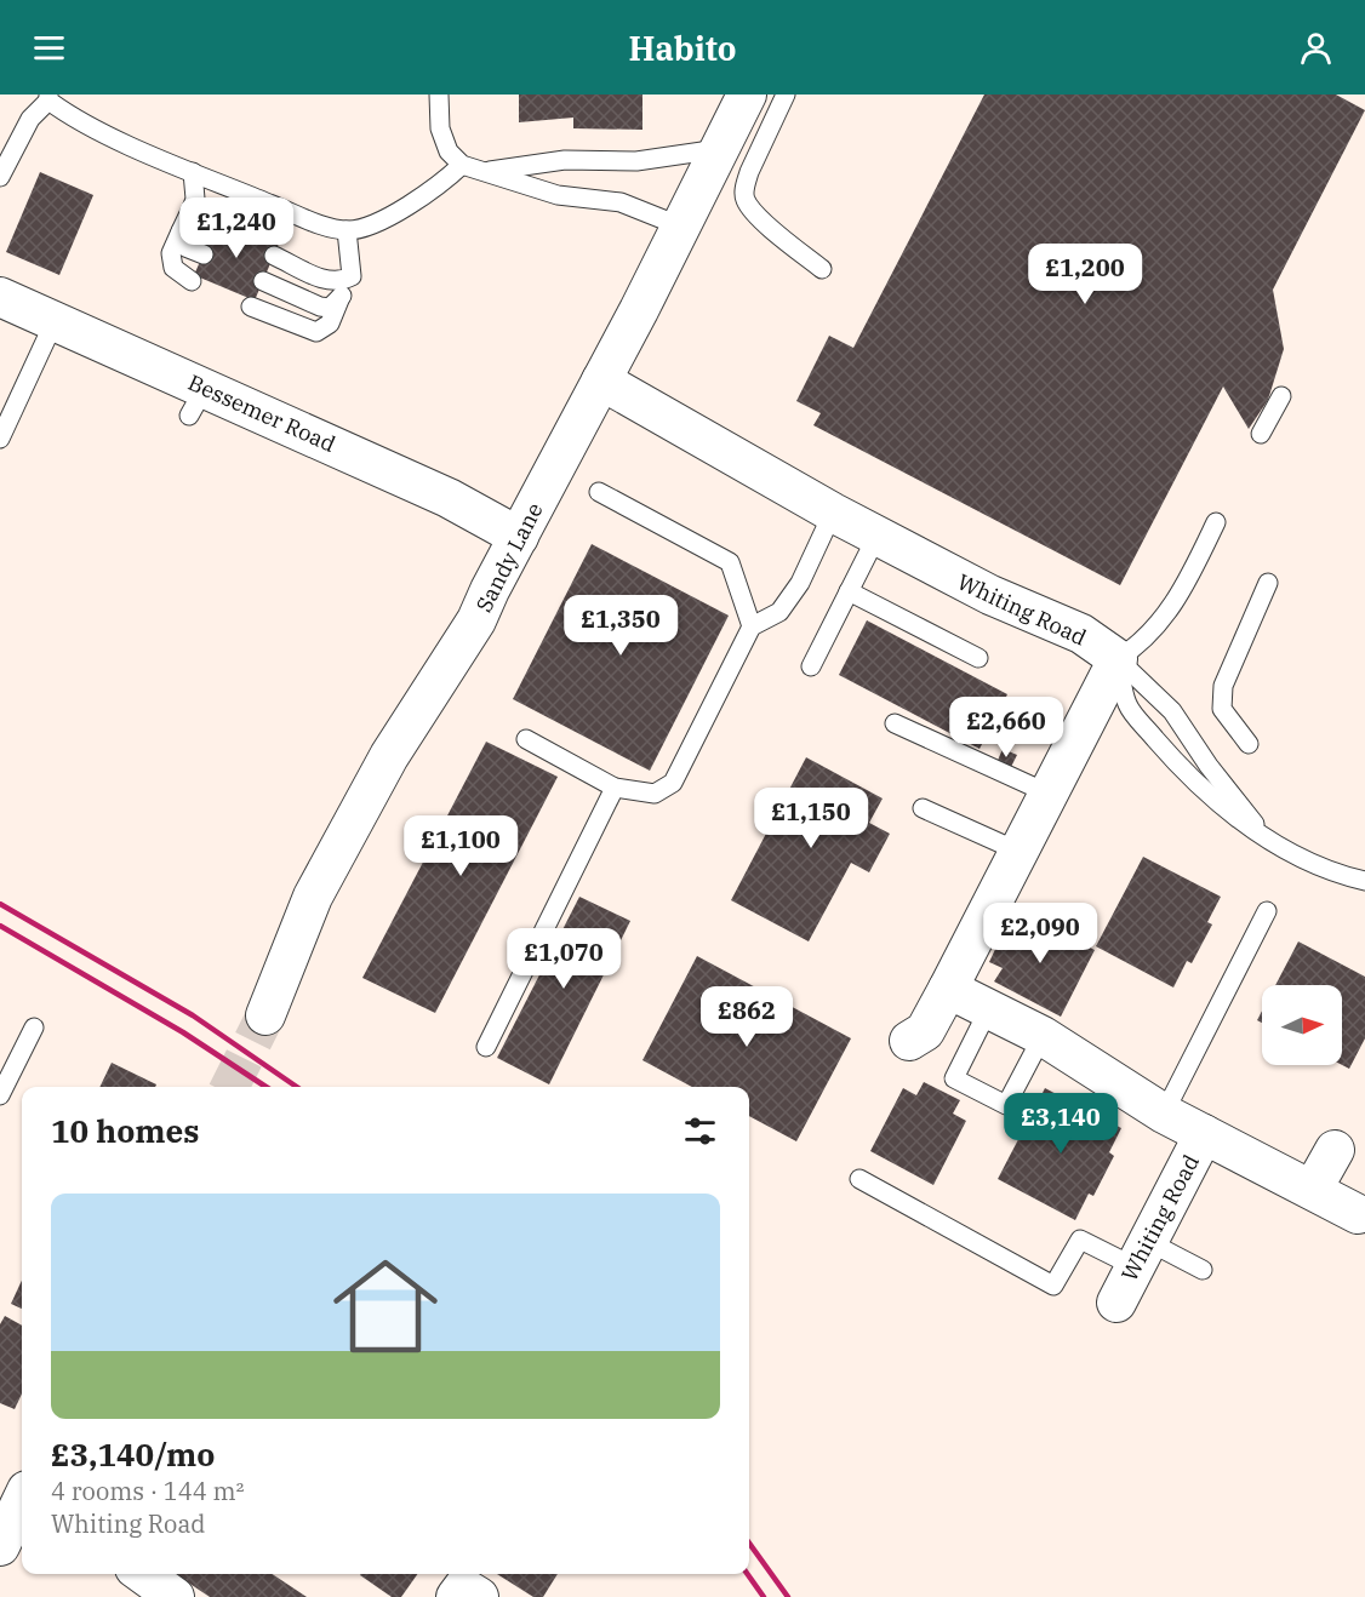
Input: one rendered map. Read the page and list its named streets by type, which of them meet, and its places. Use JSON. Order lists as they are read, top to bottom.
{
  "streets": {
    "street": ["Bessemer Road", "Sandy Lane", "Whiting Road"]
  },
  "crossings": [
    ["Bessemer Road", "Sandy Lane"],
    ["Sandy Lane", "Whiting Road"]
  ],
  "north": "right",
  "page": {
    "header": "Habito",
    "price": [
      "£1,240",
      "£1,200",
      "£1,350",
      "£2,660",
      "£1,150",
      "£1,100",
      "£2,090",
      "£1,070",
      "£862",
      "£3,140"
    ],
    "heading": "10 homes",
    "list": [
      {
        "name": "£3,140/mo",
        "note": "4 rooms · 144 m² · Whiting Road"
      }
    ]
  }
}
